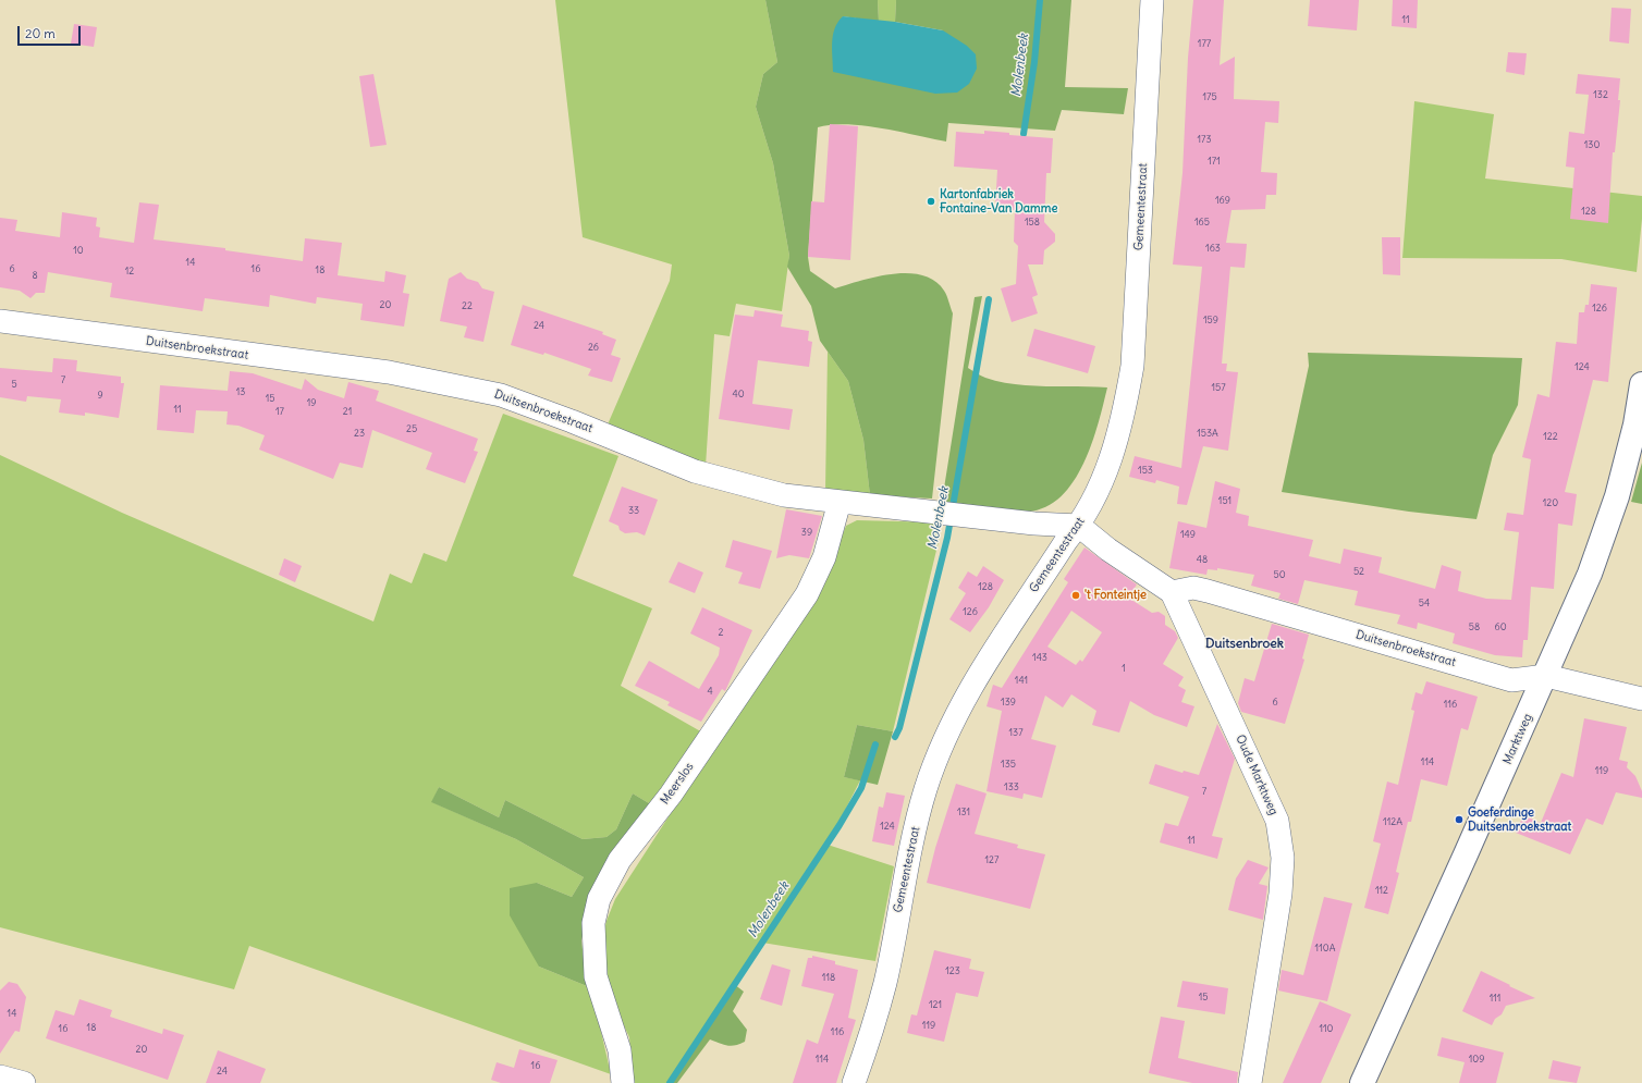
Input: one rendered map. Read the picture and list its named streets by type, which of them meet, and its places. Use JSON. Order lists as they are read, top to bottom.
{
  "streets": {
    "street": [
      "Gemeentestraat",
      "Duitsenbroekstraat",
      "Marktweg",
      "Oude Marktweg",
      "Meerslos"
    ]
  },
  "crossings": [
    ["Gemeentestraat", "Duitsenbroekstraat"],
    ["Duitsenbroekstraat", "Marktweg"],
    ["Duitsenbroekstraat", "Oude Marktweg"],
    ["Duitsenbroekstraat", "Meerslos"]
  ],
  "districts": ["Duitsenbroek"],
  "water": ["Molenbeek"],
  "places": ["Kartonfabriek Fontaine-Van Damme", "'t Fonteintje", "Goeferdinge Duitsenbroekstraat"],
  "house_numbers": [
    "11",
    "177",
    "132",
    "175",
    "173",
    "130",
    "171",
    "169",
    "128",
    "158",
    "165",
    "163",
    "10",
    "14",
    "6",
    "16",
    "18",
    "12",
    "8",
    "20",
    "22",
    "126",
    "159",
    "24",
    "26",
    "124",
    "7",
    "5",
    "157",
    "13",
    "40",
    "9",
    "15",
    "19",
    "11",
    "17",
    "21",
    "25",
    "23",
    "153A",
    "122",
    "153",
    "151",
    "120",
    "33",
    "39",
    "149",
    "48",
    "52",
    "50",
    "128",
    "54",
    "126",
    "58",
    "60",
    "2",
    "143",
    "1",
    "141",
    "4",
    "139",
    "6",
    "116",
    "137",
    "114",
    "135",
    "119",
    "133",
    "7",
    "131",
    "112A",
    "124",
    "11",
    "127",
    "112",
    "110A",
    "123",
    "118",
    "15",
    "111",
    "121",
    "14",
    "119",
    "18",
    "16",
    "110",
    "116",
    "20",
    "114",
    "109",
    "16",
    "24"
  ],
  "scale_bar": "20 m"
}
